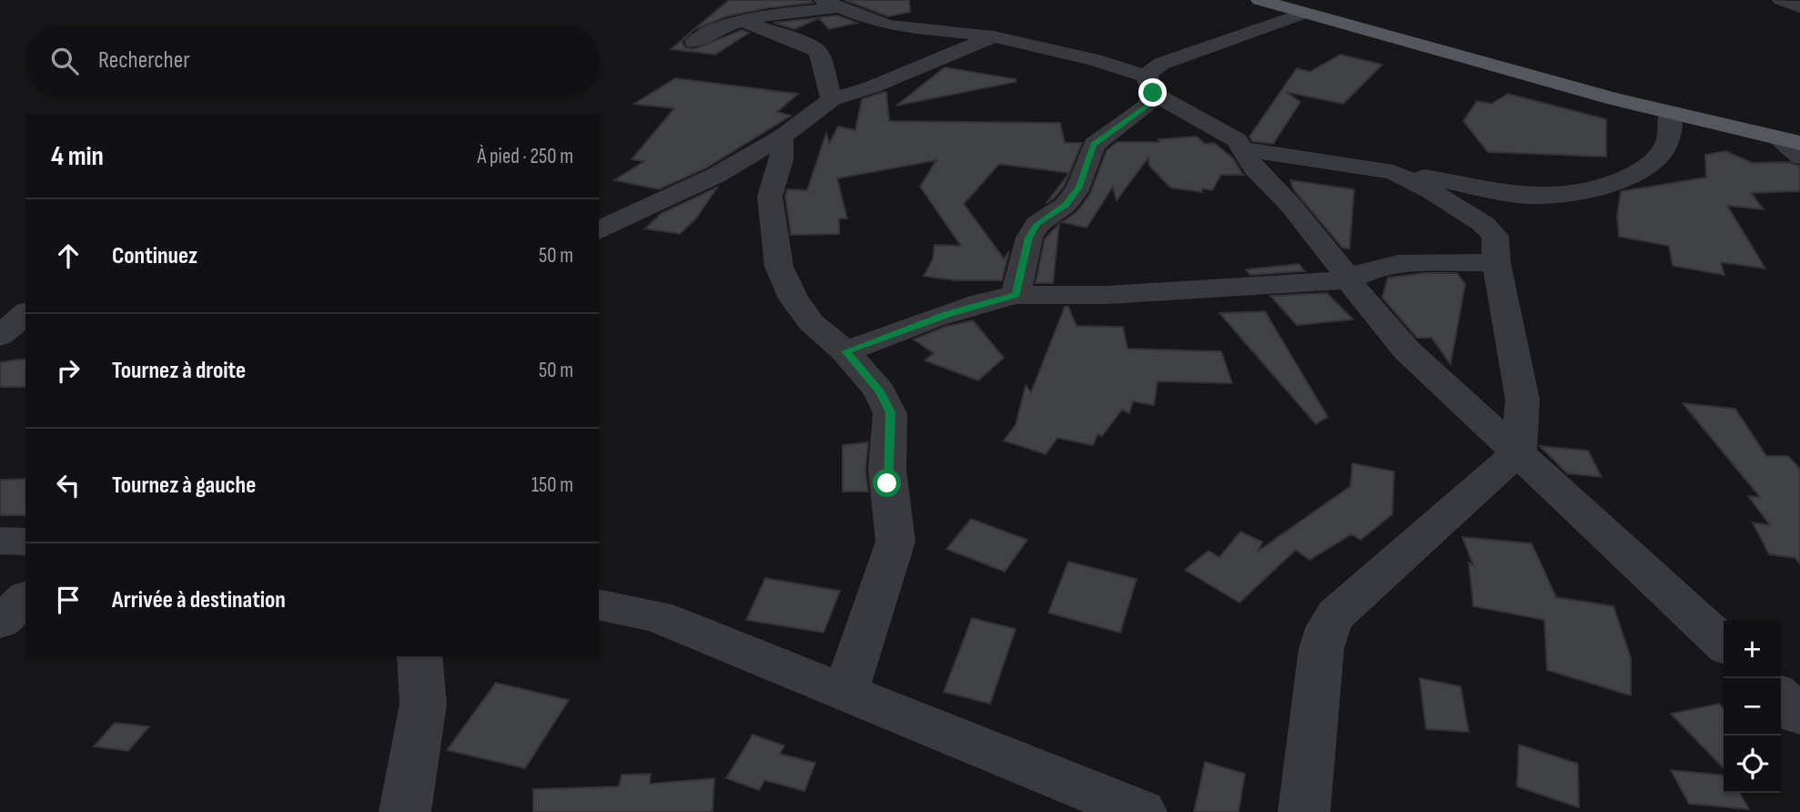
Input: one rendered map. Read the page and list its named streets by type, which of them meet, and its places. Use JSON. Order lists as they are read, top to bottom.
{
  "page": {
    "search": "Rechercher",
    "heading": ["4 min", "À pied · 250 m"],
    "list": [
      ["Continuez", "50 m"],
      ["Tournez à droite", "50 m"],
      ["Tournez à gauche", "150 m"],
      "Arrivée à destination"
    ],
    "map_buttons": ["+", "−"]
  }
}
